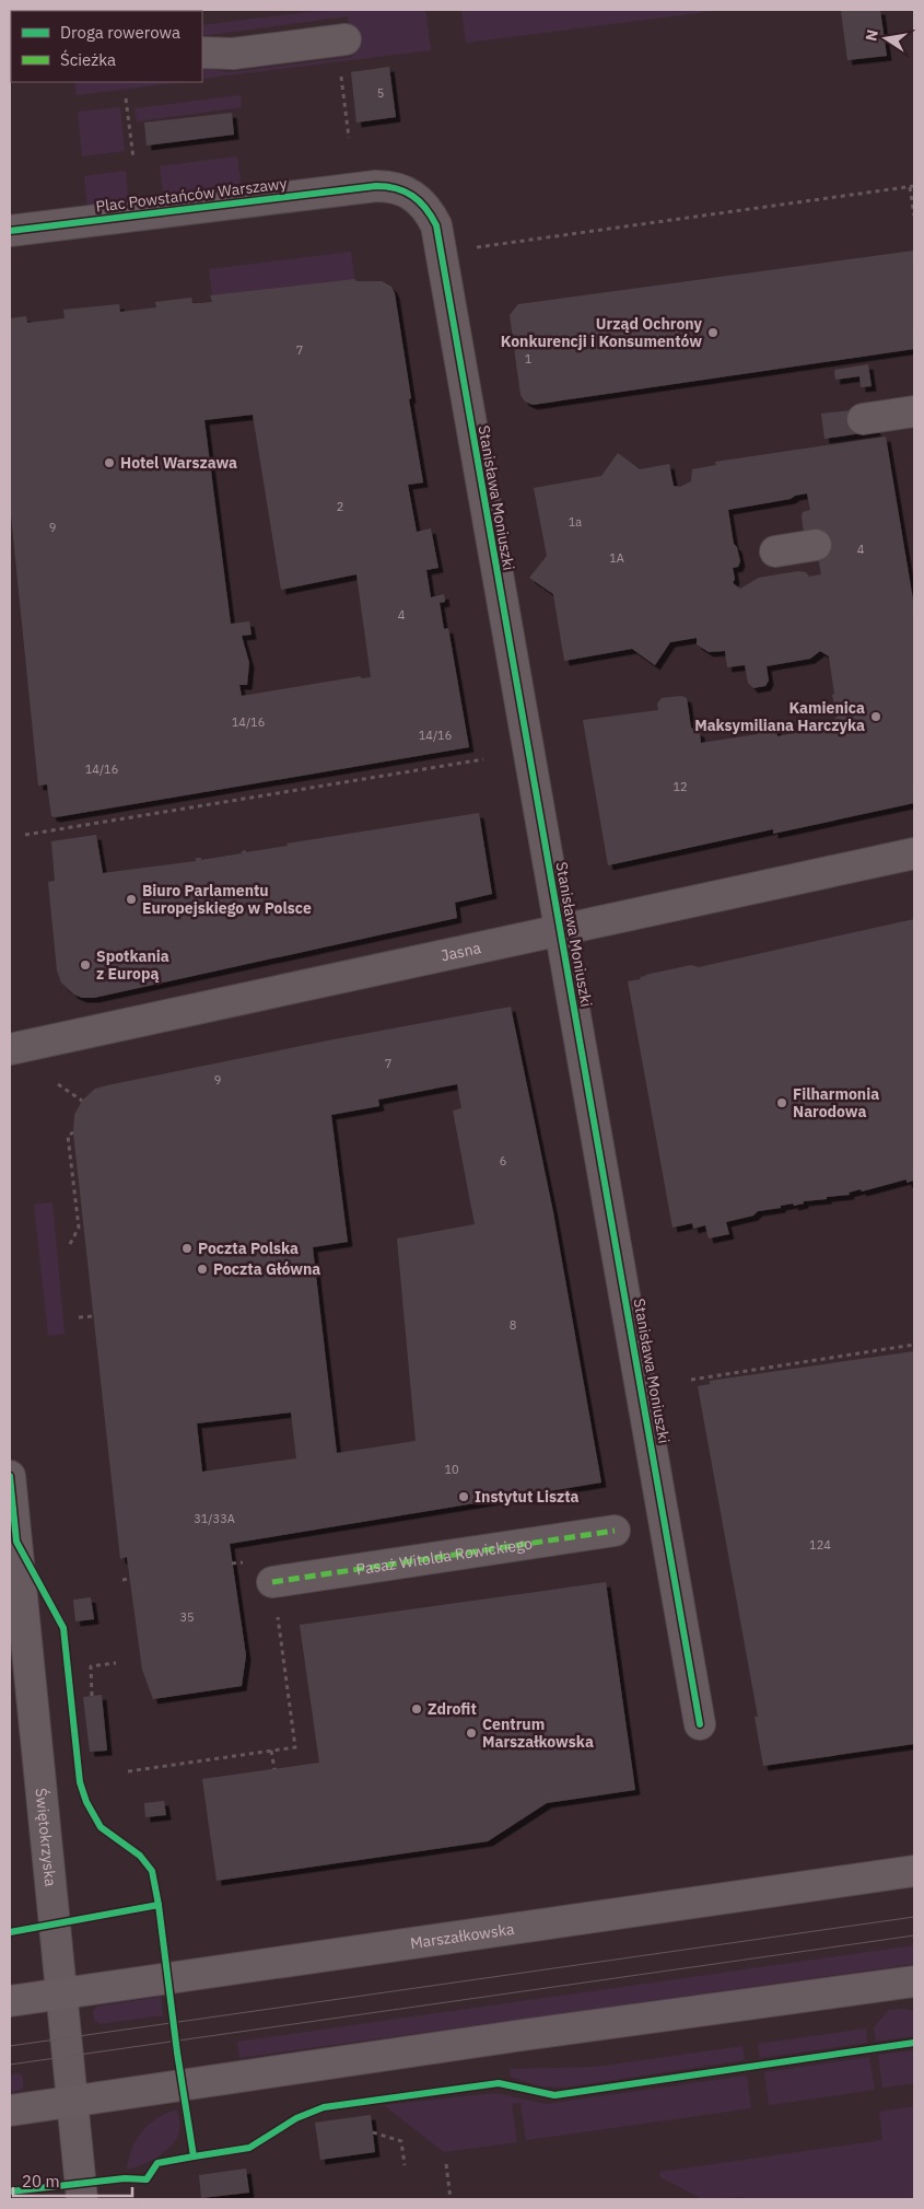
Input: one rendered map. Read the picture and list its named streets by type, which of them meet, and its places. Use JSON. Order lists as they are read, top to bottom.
{
  "streets": {
    "main road": ["Marszałkowska"],
    "street": [
      "Plac Powstańców Warszawy",
      "Stanisława Moniuszki",
      "Jasna",
      "Pasaż Witolda Rowickiego",
      "Świętokrzyska"
    ]
  },
  "crossings": [
    ["Plac Powstańców Warszawy", "Stanisława Moniuszki"],
    ["Stanisława Moniuszki", "Jasna"],
    ["Świętokrzyska", "Marszałkowska"]
  ],
  "places": [
    "Urząd Ochrony Konkurencji i Konsumentów",
    "Hotel Warszawa",
    "Kamienica Maksymiliana Harczyka",
    "Biuro Parlamentu Europejskiego w Polsce",
    "Spotkania z Europą",
    "Filharmonia Narodowa",
    "Poczta Polska",
    "Poczta Główna",
    "Instytut Liszta",
    "Zdrofit",
    "Centrum Marszałkowska"
  ],
  "house_numbers": [
    "5",
    "7",
    "1",
    "2",
    "1a",
    "9",
    "4",
    "1A",
    "4",
    "14/16",
    "14/16",
    "14/16",
    "12",
    "7",
    "9",
    "6",
    "8",
    "10",
    "31/33A",
    "124",
    "35"
  ],
  "legend": ["Droga rowerowa", "Ścieżka"],
  "scale_bar": "20 m",
  "north": "left"
}
